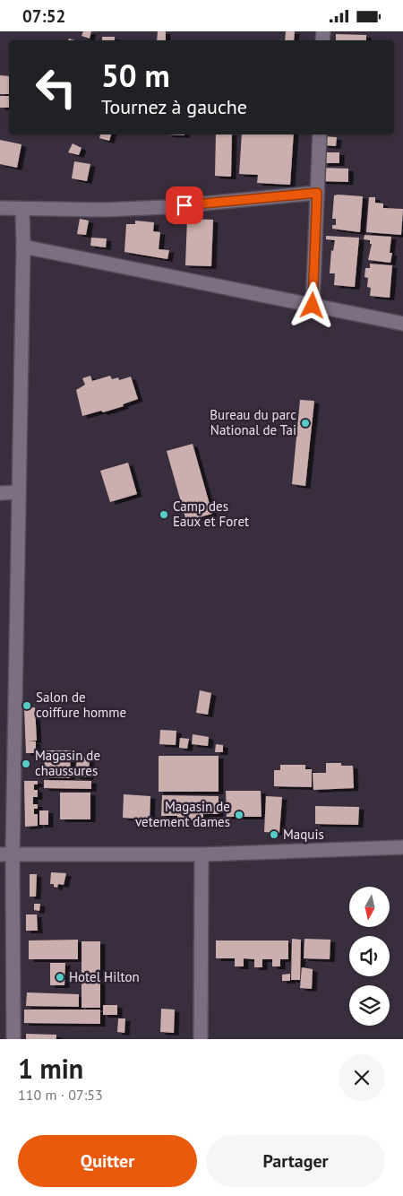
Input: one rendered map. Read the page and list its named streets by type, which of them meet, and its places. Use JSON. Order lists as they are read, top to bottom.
{
  "places": [
    "Bureau du parc National de Tai",
    "Camp des Eaux et Foret",
    "Salon de coiffure homme",
    "Magasin de chaussures",
    "Magasin de vetement dames",
    "Maquis",
    "Hotel Hilton"
  ],
  "north": "bottom",
  "page": {
    "status": "07:52",
    "turn": ["50 m", "Tournez à gauche"],
    "heading": ["1 min", "110 m · 07:53"],
    "buttons": ["Quitter", "Partager"]
  }
}
